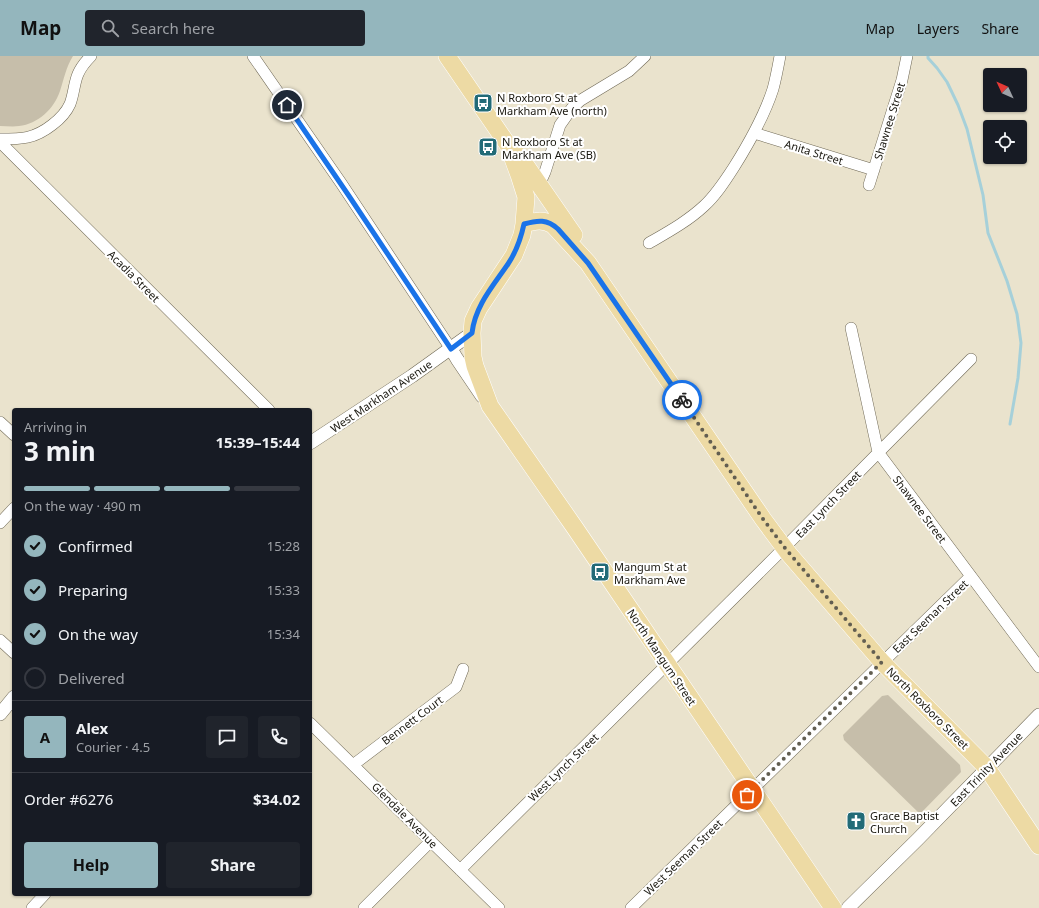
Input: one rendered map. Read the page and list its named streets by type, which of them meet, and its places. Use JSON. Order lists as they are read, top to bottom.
{
  "streets": {
    "main road": ["North Mangum Street", "North Roxboro Street"],
    "street": [
      "Shawnee Street",
      "Anita Street",
      "Acadia Street",
      "West Markham Avenue",
      "East Lynch Street",
      "East Seeman Street",
      "Bennett Court",
      "West Lynch Street",
      "East Trinity Avenue",
      "Glendale Avenue",
      "West Seeman Street"
    ]
  },
  "crossings": [
    ["Shawnee Street", "Anita Street"],
    ["Shawnee Street", "East Lynch Street"],
    ["Shawnee Street", "East Seeman Street"],
    ["West Markham Avenue", "North Mangum Street"],
    ["East Lynch Street", "North Mangum Street"],
    ["East Lynch Street", "North Roxboro Street"],
    ["East Lynch Street", "West Lynch Street"],
    ["East Seeman Street", "North Mangum Street"],
    ["East Seeman Street", "North Roxboro Street"],
    ["East Seeman Street", "West Seeman Street"],
    ["North Mangum Street", "West Lynch Street"],
    ["North Mangum Street", "West Seeman Street"],
    ["North Roxboro Street", "East Trinity Avenue"],
    ["Bennett Court", "Glendale Avenue"],
    ["West Lynch Street", "Glendale Avenue"]
  ],
  "places": {
    "bus stop": ["N Roxboro St at Markham Ave (north)", "N Roxboro St at Markham Ave (SB)", "Mangum St at Markham Ave"],
    "church": ["Grace Baptist Church"]
  },
  "north": "top left",
  "page": {
    "header": "Map",
    "search": "Search here",
    "nav": ["Map", "Layers", "Share"],
    "heading": ["3 min", "Arriving in", "15:39–15:44"],
    "panel": [
      "Alex",
      "Courier · 4.5",
      "Order #6276",
      "$34.02"
    ],
    "bar": "On the way · 490 m",
    "list": [
      ["Confirmed", "15:28"],
      ["Preparing", "15:33"],
      ["On the way", "15:34"],
      "Delivered"
    ],
    "round": "A",
    "buttons": ["Help", "Share"]
  }
}
